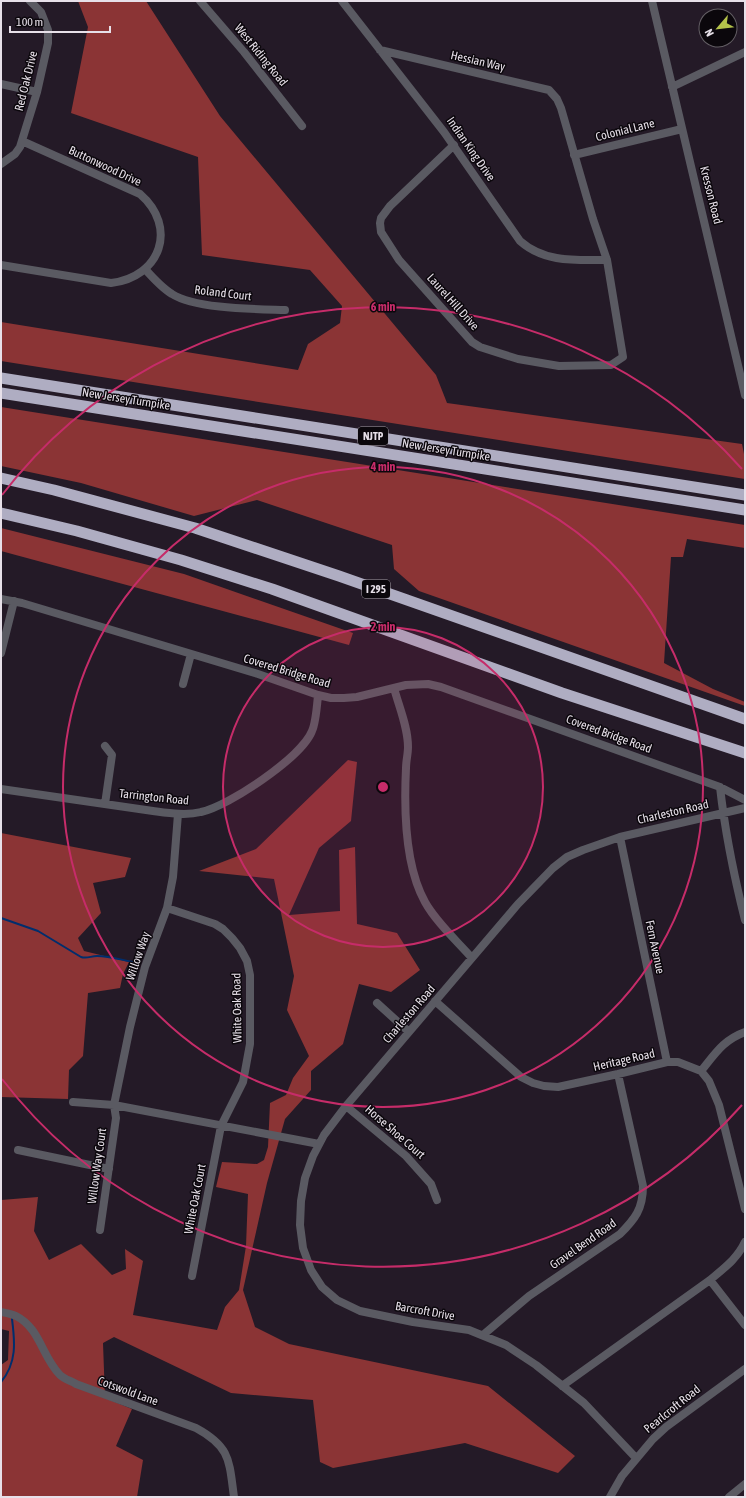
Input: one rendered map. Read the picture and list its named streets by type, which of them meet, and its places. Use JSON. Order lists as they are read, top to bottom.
{
  "streets": {
    "highway": ["New Jersey Turnpike", "NJTP", "I 295"],
    "street": [
      "West Riding Road",
      "Hessian Way",
      "Red Oak Drive",
      "Colonial Lane",
      "Indian King Drive",
      "Buttonwood Drive",
      "Kresson Road",
      "Roland Court",
      "Laurel Hill Drive",
      "Covered Bridge Road",
      "Tarrington Road",
      "Charleston Road",
      "Fern Avenue",
      "Willow Way",
      "White Oak Road",
      "Heritage Road",
      "Horse Shoe Court",
      "Willow Way Court",
      "White Oak Court",
      "Gravel Bend Road",
      "Barcroft Drive",
      "Cotswold Lane",
      "Pearlcroft Road"
    ]
  },
  "crossings": [
    ["Hessian Way", "Indian King Drive"],
    ["Hessian Way", "Laurel Hill Drive"],
    ["Red Oak Drive", "Buttonwood Drive"],
    ["Colonial Lane", "Kresson Road"],
    ["Colonial Lane", "Laurel Hill Drive"],
    ["Indian King Drive", "Laurel Hill Drive"],
    ["Buttonwood Drive", "Roland Court"],
    ["Covered Bridge Road", "Tarrington Road"],
    ["Tarrington Road", "Willow Way"],
    ["Charleston Road", "Fern Avenue"],
    ["Charleston Road", "Heritage Road"],
    ["Charleston Road", "Horse Shoe Court"],
    ["Charleston Road", "Barcroft Drive"],
    ["Fern Avenue", "Heritage Road"],
    ["Willow Way", "White Oak Road"],
    ["Willow Way", "Willow Way Court"],
    ["White Oak Road", "White Oak Court"],
    ["Heritage Road", "Gravel Bend Road"],
    ["Gravel Bend Road", "Barcroft Drive"],
    ["Barcroft Drive", "Pearlcroft Road"]
  ],
  "scale_bar": "100 m",
  "north": "bottom left",
  "rings": ["6 min", "4 min", "2 min"]
}
